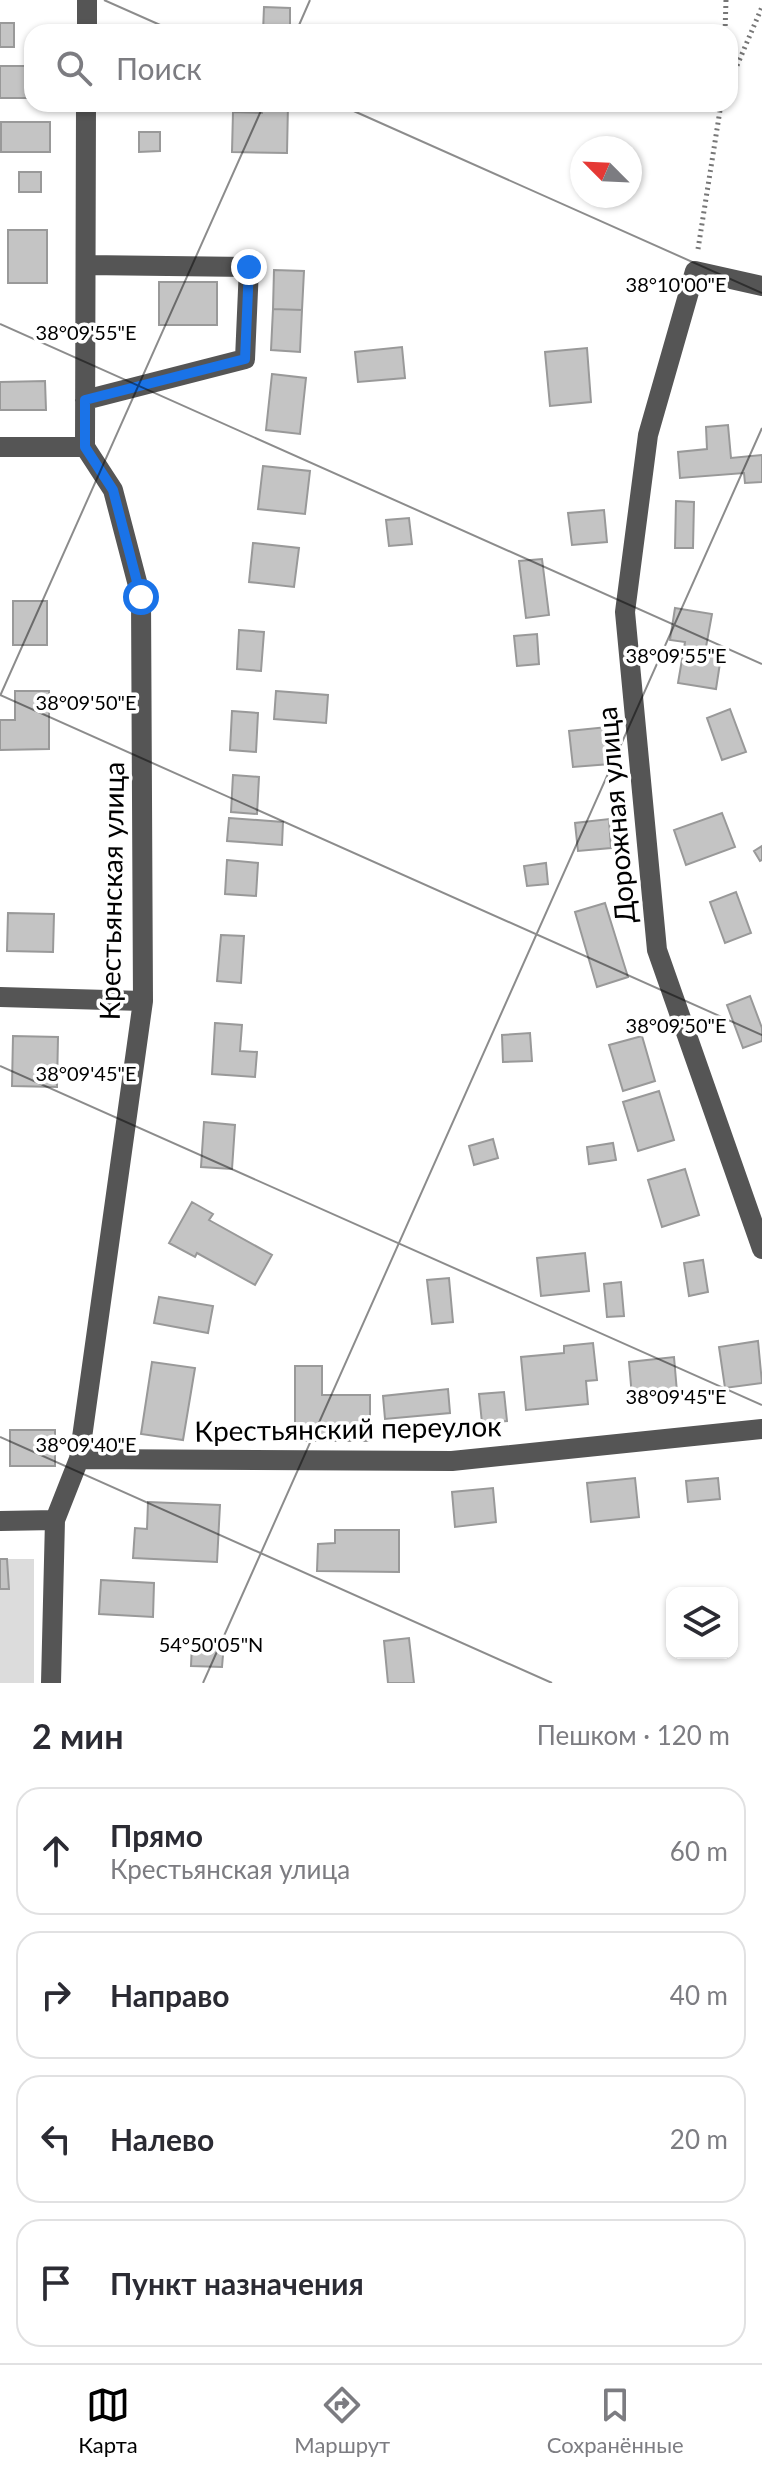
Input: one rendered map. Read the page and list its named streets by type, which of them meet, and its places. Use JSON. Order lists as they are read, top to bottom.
{
  "streets": {
    "street": ["Дорожная улица", "Крестьянская улица", "Крестьянский переулок"]
  },
  "crossings": [
    ["Крестьянская улица", "Крестьянский переулок"]
  ],
  "north": "top left",
  "page": {
    "search": "Поиск",
    "heading": ["2 мин", "Пешком · 120 m"],
    "list": [
      ["Прямо", "Крестьянская улица", "60 m"],
      ["Направо", "40 m"],
      ["Налево", "20 m"],
      "Пункт назначения"
    ],
    "nav": ["Карта", "Маршрут", "Сохранённые"]
  },
  "coordinates": [
    "38°10'00\"E",
    "38°09'55\"E",
    "38°09'50\"E",
    "38°09'45\"E",
    "38°09'40\"E",
    "54°50'05\"N"
  ]
}
